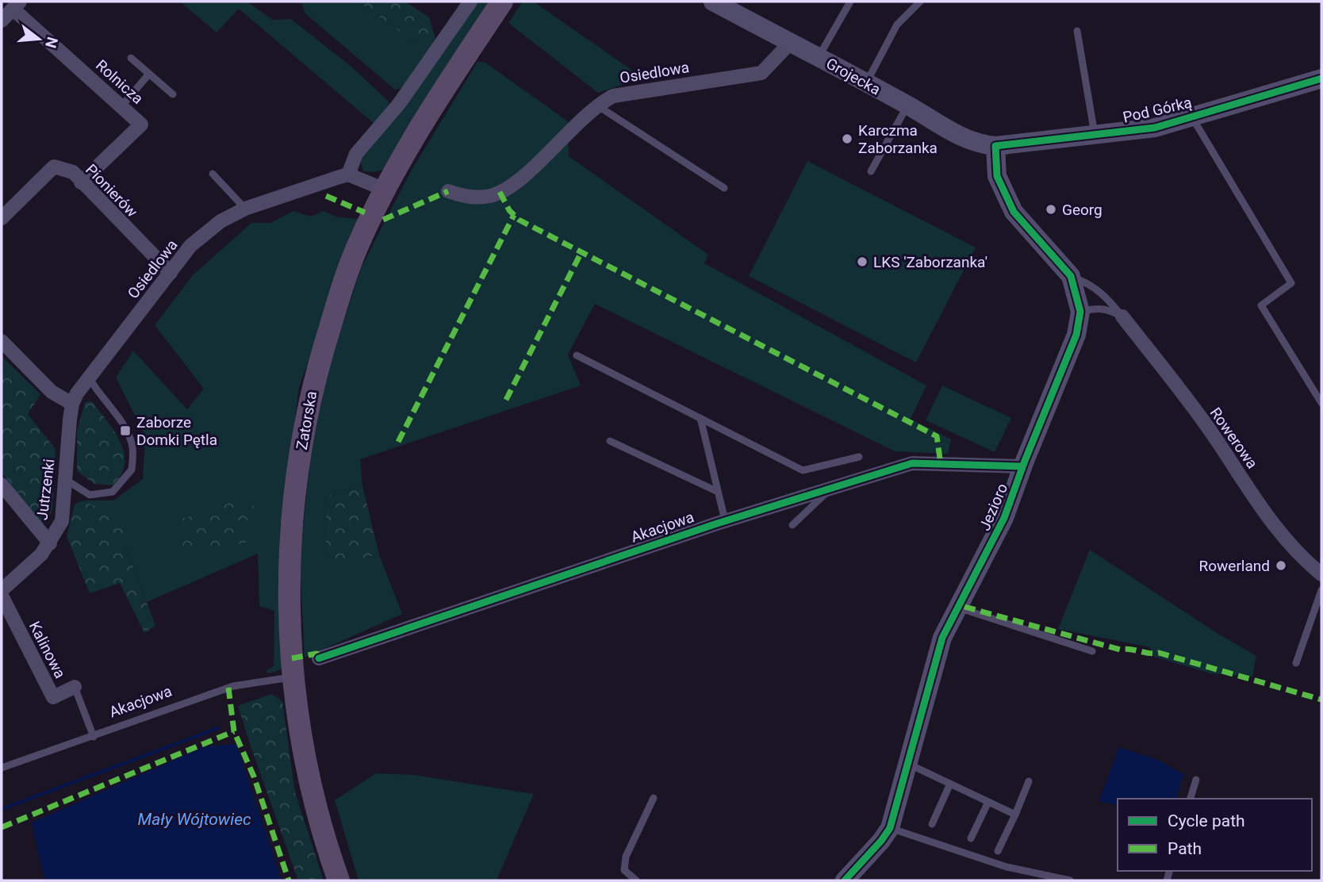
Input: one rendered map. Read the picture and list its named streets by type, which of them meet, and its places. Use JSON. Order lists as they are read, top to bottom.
{
  "streets": {
    "main road": ["Zatorska"],
    "street": [
      "Osiedlowa",
      "Grojecka",
      "Rolnicza",
      "Pod Górką",
      "Pionierów",
      "Rowerowa",
      "Jutrzenki",
      "Jezioro",
      "Akacjowa",
      "Kalinowa"
    ]
  },
  "crossings": [
    ["Osiedlowa", "Grojecka"],
    ["Osiedlowa", "Pionierów"],
    ["Osiedlowa", "Jutrzenki"],
    ["Grojecka", "Pod Górką"],
    ["Grojecka", "Jezioro"],
    ["Rolnicza", "Pionierów"],
    ["Pod Górką", "Jezioro"],
    ["Zatorska", "Akacjowa"],
    ["Rowerowa", "Jezioro"],
    ["Jezioro", "Akacjowa"]
  ],
  "water": ["Mały Wójtowiec"],
  "places": {
    "other": [
      "Karczma Zaborzanka",
      "Georg",
      "LKS 'Zaborzanka'",
      "Rowerland"
    ],
    "transit": ["Zaborze Domki Pętla"]
  },
  "legend": ["Cycle path", "Path"],
  "north": "right"
}
